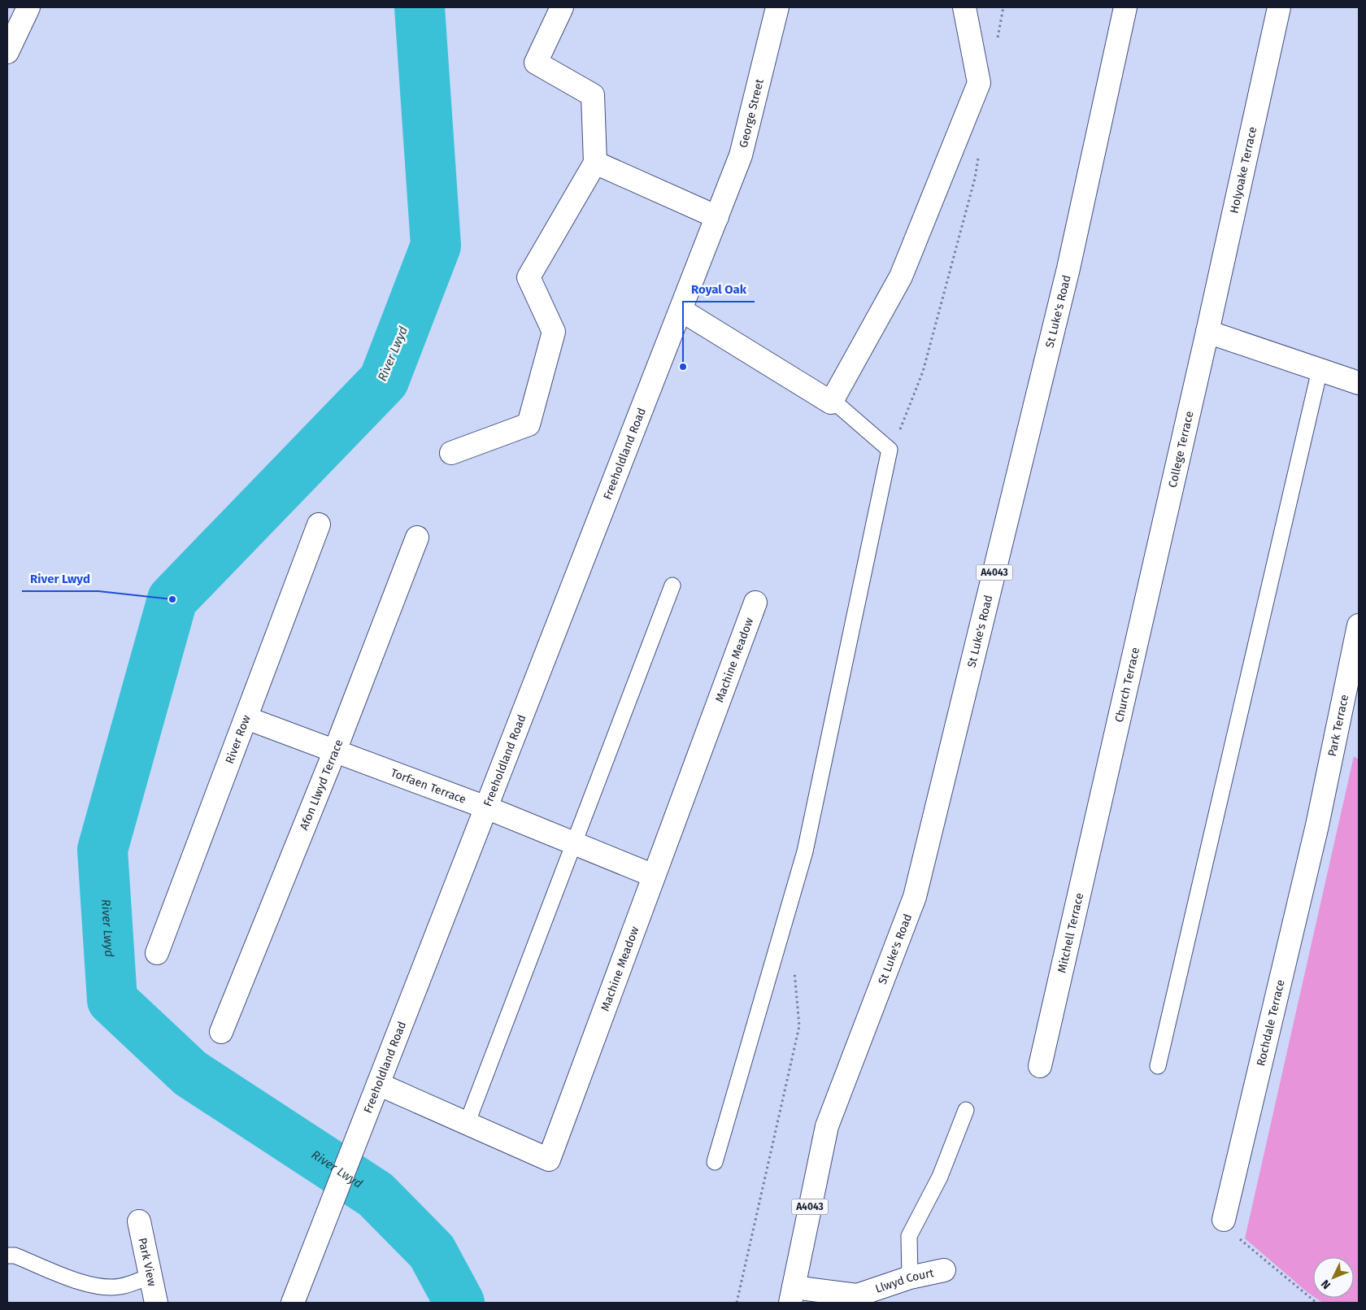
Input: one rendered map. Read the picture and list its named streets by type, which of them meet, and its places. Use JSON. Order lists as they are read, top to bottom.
{
  "streets": {
    "street": [
      "George Street",
      "Holyoake Terrace",
      "St Luke's Road",
      "College Terrace",
      "Freeholdland Road",
      "A4043",
      "Machine Meadow",
      "Church Terrace",
      "Park Terrace",
      "River Row",
      "Afon Llwyd Terrace",
      "Torfaen Terrace",
      "Mitchell Terrace",
      "Rochdale Terrace",
      "Park View",
      "Llwyd Court"
    ]
  },
  "crossings": [
    ["George Street", "Freeholdland Road"],
    ["Holyoake Terrace", "College Terrace"],
    ["St Luke's Road", "Llwyd Court"],
    ["College Terrace", "Church Terrace"],
    ["Freeholdland Road", "Machine Meadow"],
    ["Freeholdland Road", "Torfaen Terrace"],
    ["Machine Meadow", "Torfaen Terrace"],
    ["Church Terrace", "Mitchell Terrace"],
    ["Park Terrace", "Rochdale Terrace"],
    ["River Row", "Torfaen Terrace"],
    ["Afon Llwyd Terrace", "Torfaen Terrace"]
  ],
  "water": ["River Lwyd"],
  "places": ["Royal Oak", "River Lwyd"],
  "north": "bottom left"
}
